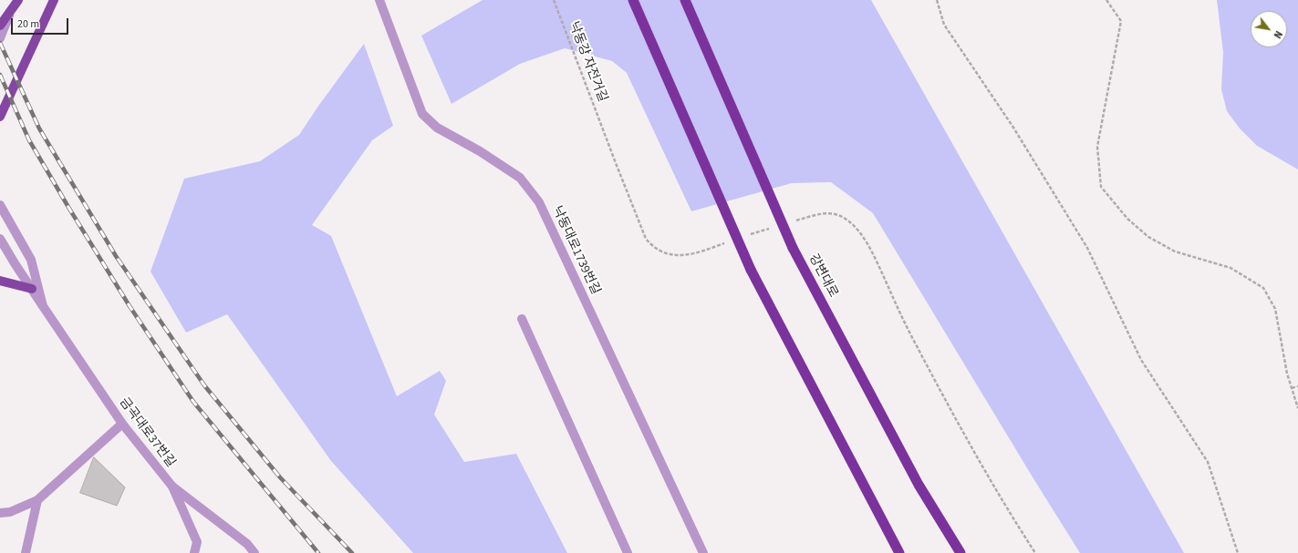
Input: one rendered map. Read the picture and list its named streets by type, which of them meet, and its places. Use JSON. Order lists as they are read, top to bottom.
{
  "streets": {
    "highway": ["강변대로"],
    "street": ["낙동대로1739번길", "금곡대로37번길"],
    "path": ["낙동강 자전거길"]
  },
  "scale_bar": "20 m",
  "north": "bottom right"
}
